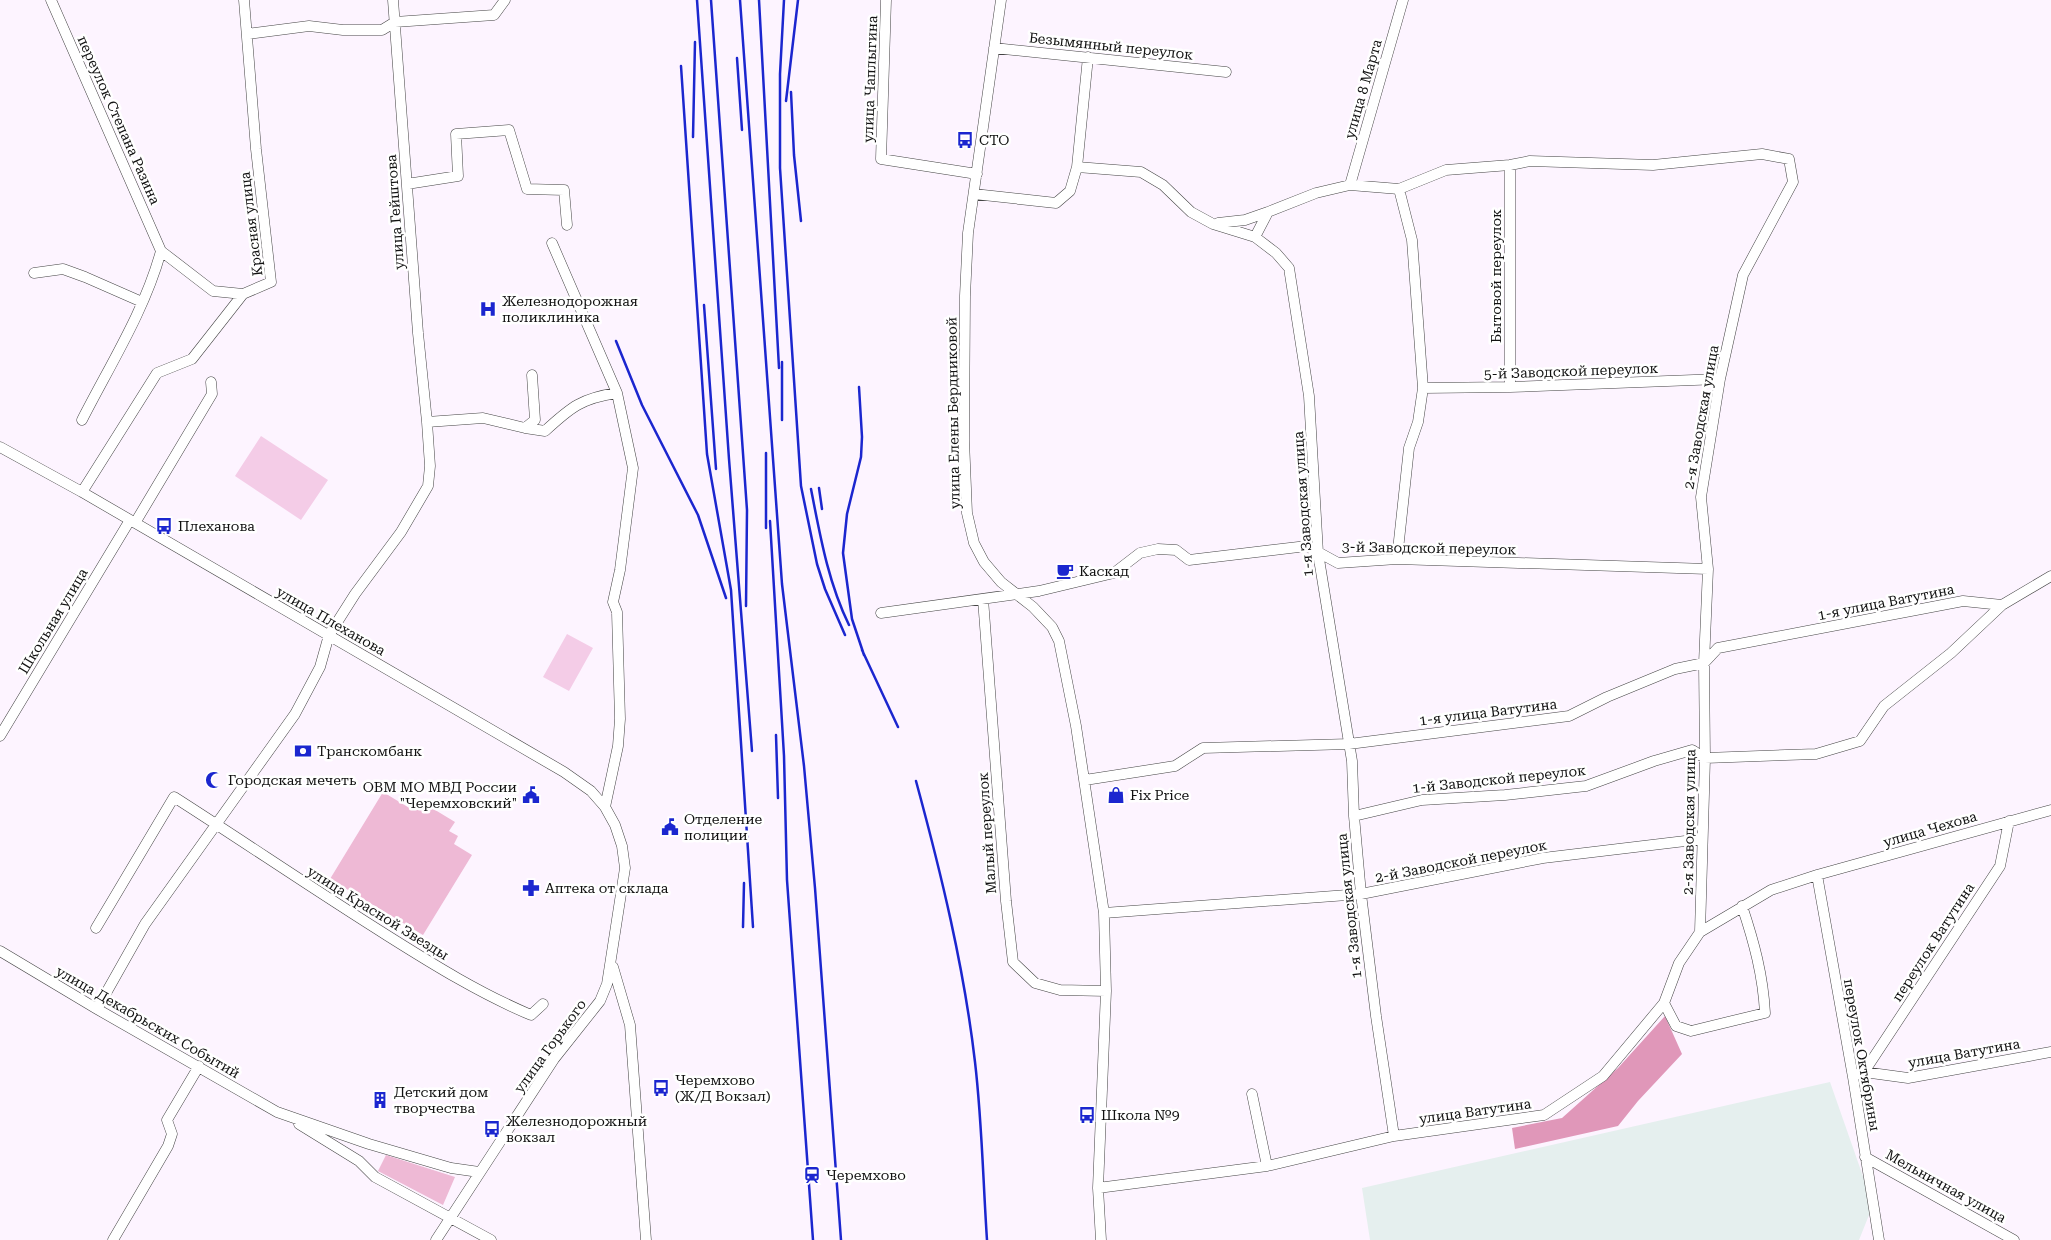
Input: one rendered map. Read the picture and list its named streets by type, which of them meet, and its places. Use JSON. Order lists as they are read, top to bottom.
{
  "streets": {
    "street": [
      "Безымянный переулок",
      "улица Чаплыгина",
      "улица 8 Марта",
      "переулок Степана Разина",
      "улица Гейштова",
      "Красная улица",
      "Бытовой переулок",
      "5-й Заводской переулок",
      "улица Елены Бердниковой",
      "2-я Заводская улица",
      "1-я Заводская улица",
      "3-й Заводской переулок",
      "1-я улица Ватутина",
      "Школьная улица",
      "улица Плеханова",
      "1-й Заводской переулок",
      "улица Чехова",
      "Малый переулок",
      "2-й Заводской переулок",
      "улица Красной Звезды",
      "переулок Ватутина",
      "улица Декабрьских Событий",
      "улица Горького",
      "улица Ватутина",
      "переулок Октябрины",
      "Мельничная улица"
    ]
  },
  "crossings": [
    ["Безымянный переулок", "улица Елены Бердниковой"],
    ["улица Чаплыгина", "улица Елены Бердниковой"],
    ["переулок Степана Разина", "Красная улица"],
    ["улица Гейштова", "улица Плеханова"],
    ["Бытовой переулок", "5-й Заводской переулок"],
    ["Бытовой переулок", "2-я Заводская улица"],
    ["5-й Заводской переулок", "2-я Заводская улица"],
    ["улица Елены Бердниковой", "3-й Заводской переулок"],
    ["улица Елены Бердниковой", "1-я улица Ватутина"],
    ["улица Елены Бердниковой", "Малый переулок"],
    ["улица Елены Бердниковой", "2-й Заводской переулок"],
    ["улица Елены Бердниковой", "улица Ватутина"],
    ["2-я Заводская улица", "3-й Заводской переулок"],
    ["2-я Заводская улица", "1-я улица Ватутина"],
    ["2-я Заводская улица", "1-й Заводской переулок"],
    ["2-я Заводская улица", "2-й Заводской переулок"],
    ["2-я Заводская улица", "улица Ватутина"],
    ["1-я Заводская улица", "3-й Заводской переулок"],
    ["1-я Заводская улица", "1-я улица Ватутина"],
    ["1-я Заводская улица", "1-й Заводской переулок"],
    ["1-я Заводская улица", "2-й Заводской переулок"],
    ["1-я Заводская улица", "улица Ватутина"],
    ["3-й Заводской переулок", "Малый переулок"],
    ["1-я улица Ватутина", "1-й Заводской переулок"],
    ["Школьная улица", "улица Плеханова"],
    ["улица Плеханова", "улица Горького"],
    ["улица Чехова", "переулок Ватутина"],
    ["улица Чехова", "улица Ватутина"],
    ["улица Чехова", "переулок Октябрины"],
    ["переулок Ватутина", "улица Ватутина"],
    ["улица Декабрьских Событий", "улица Горького"],
    ["улица Ватутина", "переулок Октябрины"],
    ["переулок Октябрины", "Мельничная улица"]
  ],
  "places": {
    "bus stop": [
      "СТО",
      "Плеханова",
      "Черемхово (Ж/Д Вокзал)",
      "Школа №9",
      "Железнодорожный вокзал"
    ],
    "hospital": ["Железнодорожная поликлиника"],
    "cafe": ["Каскад"],
    "bank": ["Транскомбанк"],
    "mosque": ["Городская мечеть"],
    "public building": ["ОВМ МО МВД России \"Черемховский\"", "Отделение полиции"],
    "shop": ["Fix Price"],
    "pharmacy": ["Аптека от склада"],
    "building": ["Детский дом творчества"],
    "station": ["Черемхово"]
  }
}
